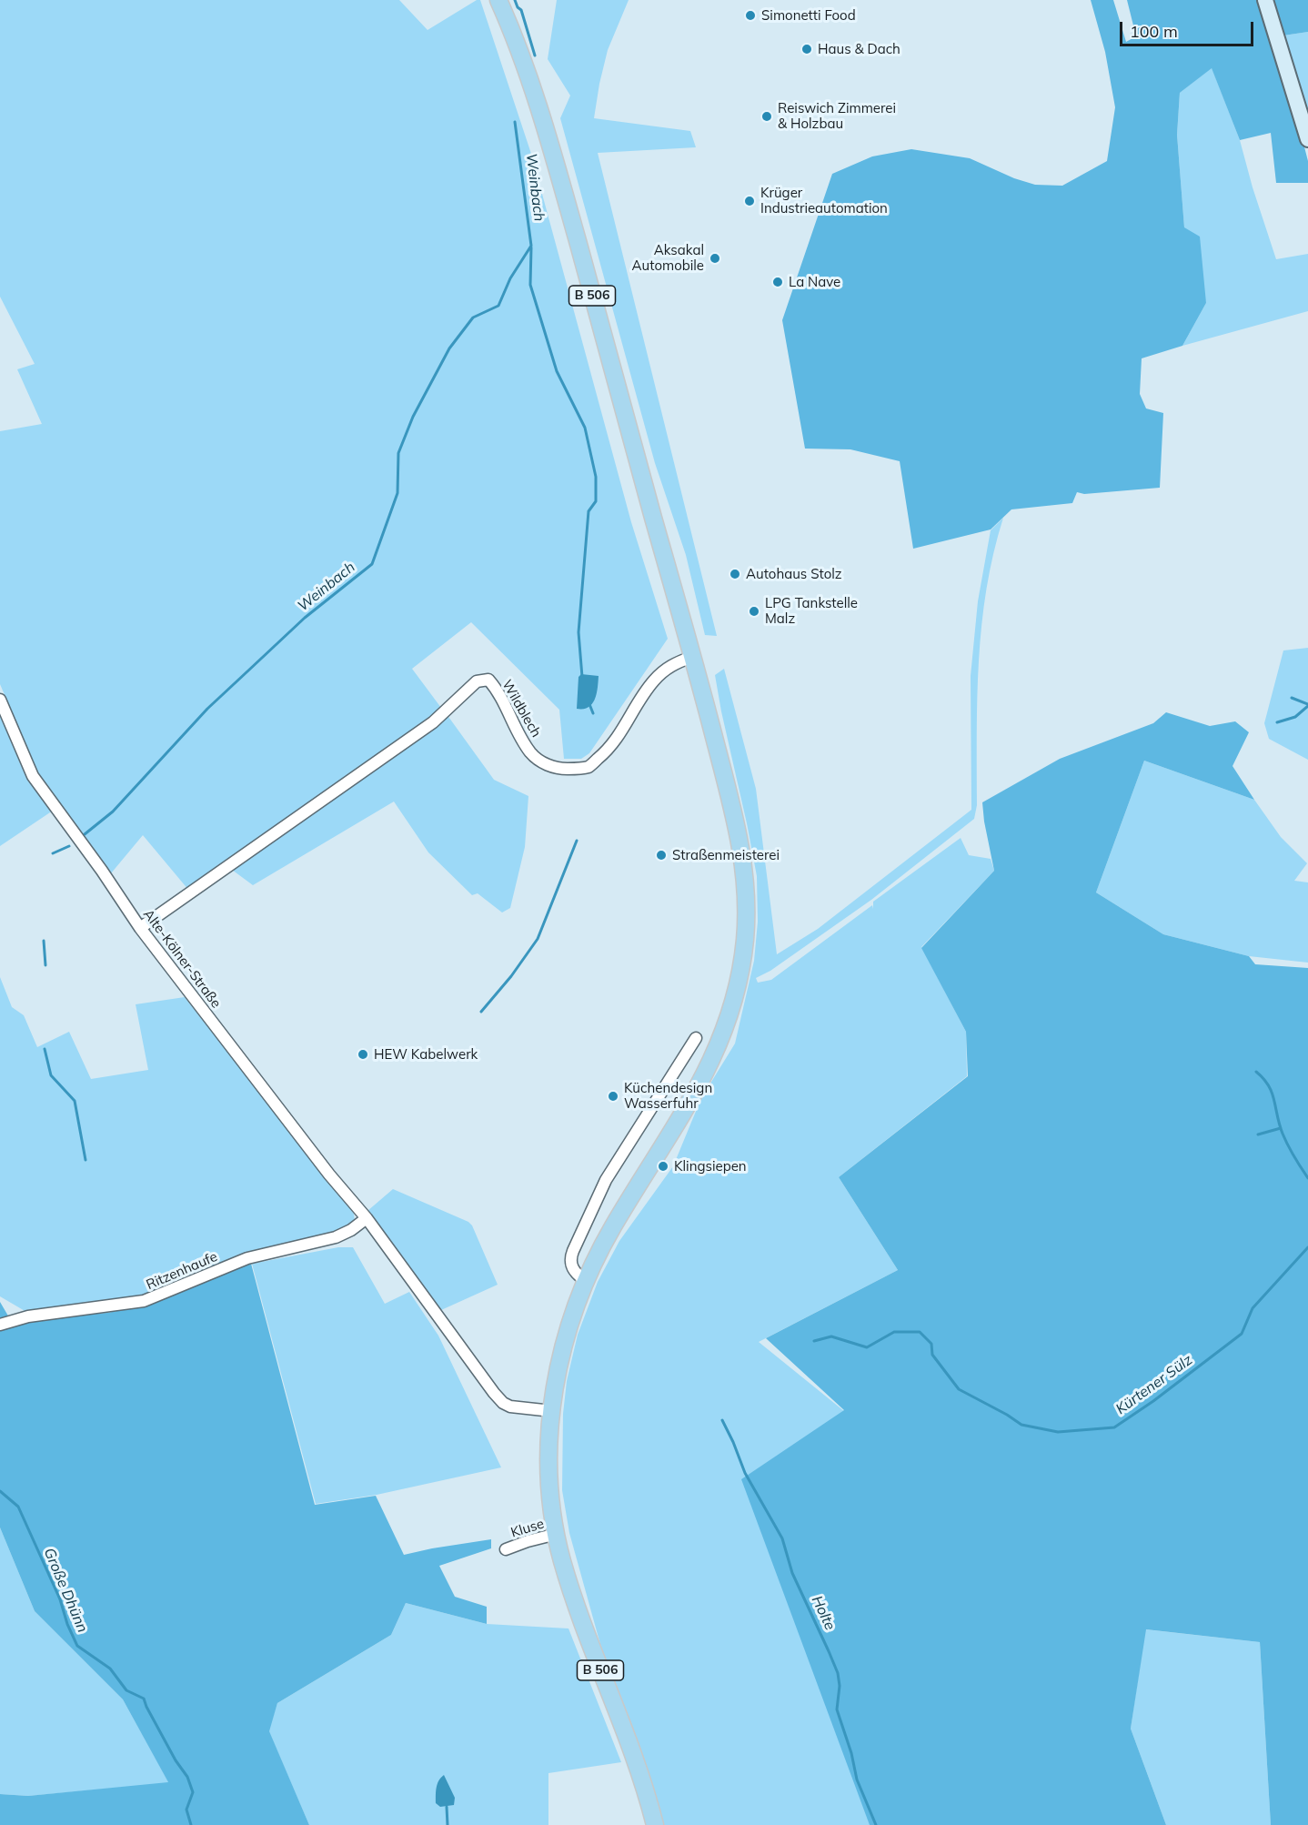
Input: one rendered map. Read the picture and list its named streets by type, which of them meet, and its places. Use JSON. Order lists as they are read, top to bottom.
{
  "streets": {
    "main road": ["B 506"],
    "street": [
      "Wildblech",
      "Alte-Kölner-Straße",
      "Ritzenhaufe",
      "Kluse"
    ]
  },
  "crossings": [
    ["B 506", "Wildblech"],
    ["B 506", "Kluse"],
    ["Wildblech", "Alte-Kölner-Straße"],
    ["Alte-Kölner-Straße", "Ritzenhaufe"]
  ],
  "water": [
    "Weinbach",
    "Kürtener Sülz",
    "Große Dhünn",
    "Holte"
  ],
  "places": [
    "Simonetti Food",
    "Haus & Dach",
    "Reiswich Zimmerei & Holzbau",
    "Krüger Industrieautomation",
    "Aksakal Automobile",
    "La Nave",
    "Autohaus Stolz",
    "LPG Tankstelle Malz",
    "Straßenmeisterei",
    "HEW Kabelwerk",
    "Küchendesign Wasserfuhr",
    "Klingsiepen"
  ],
  "scale_bar": "100 m"
}
